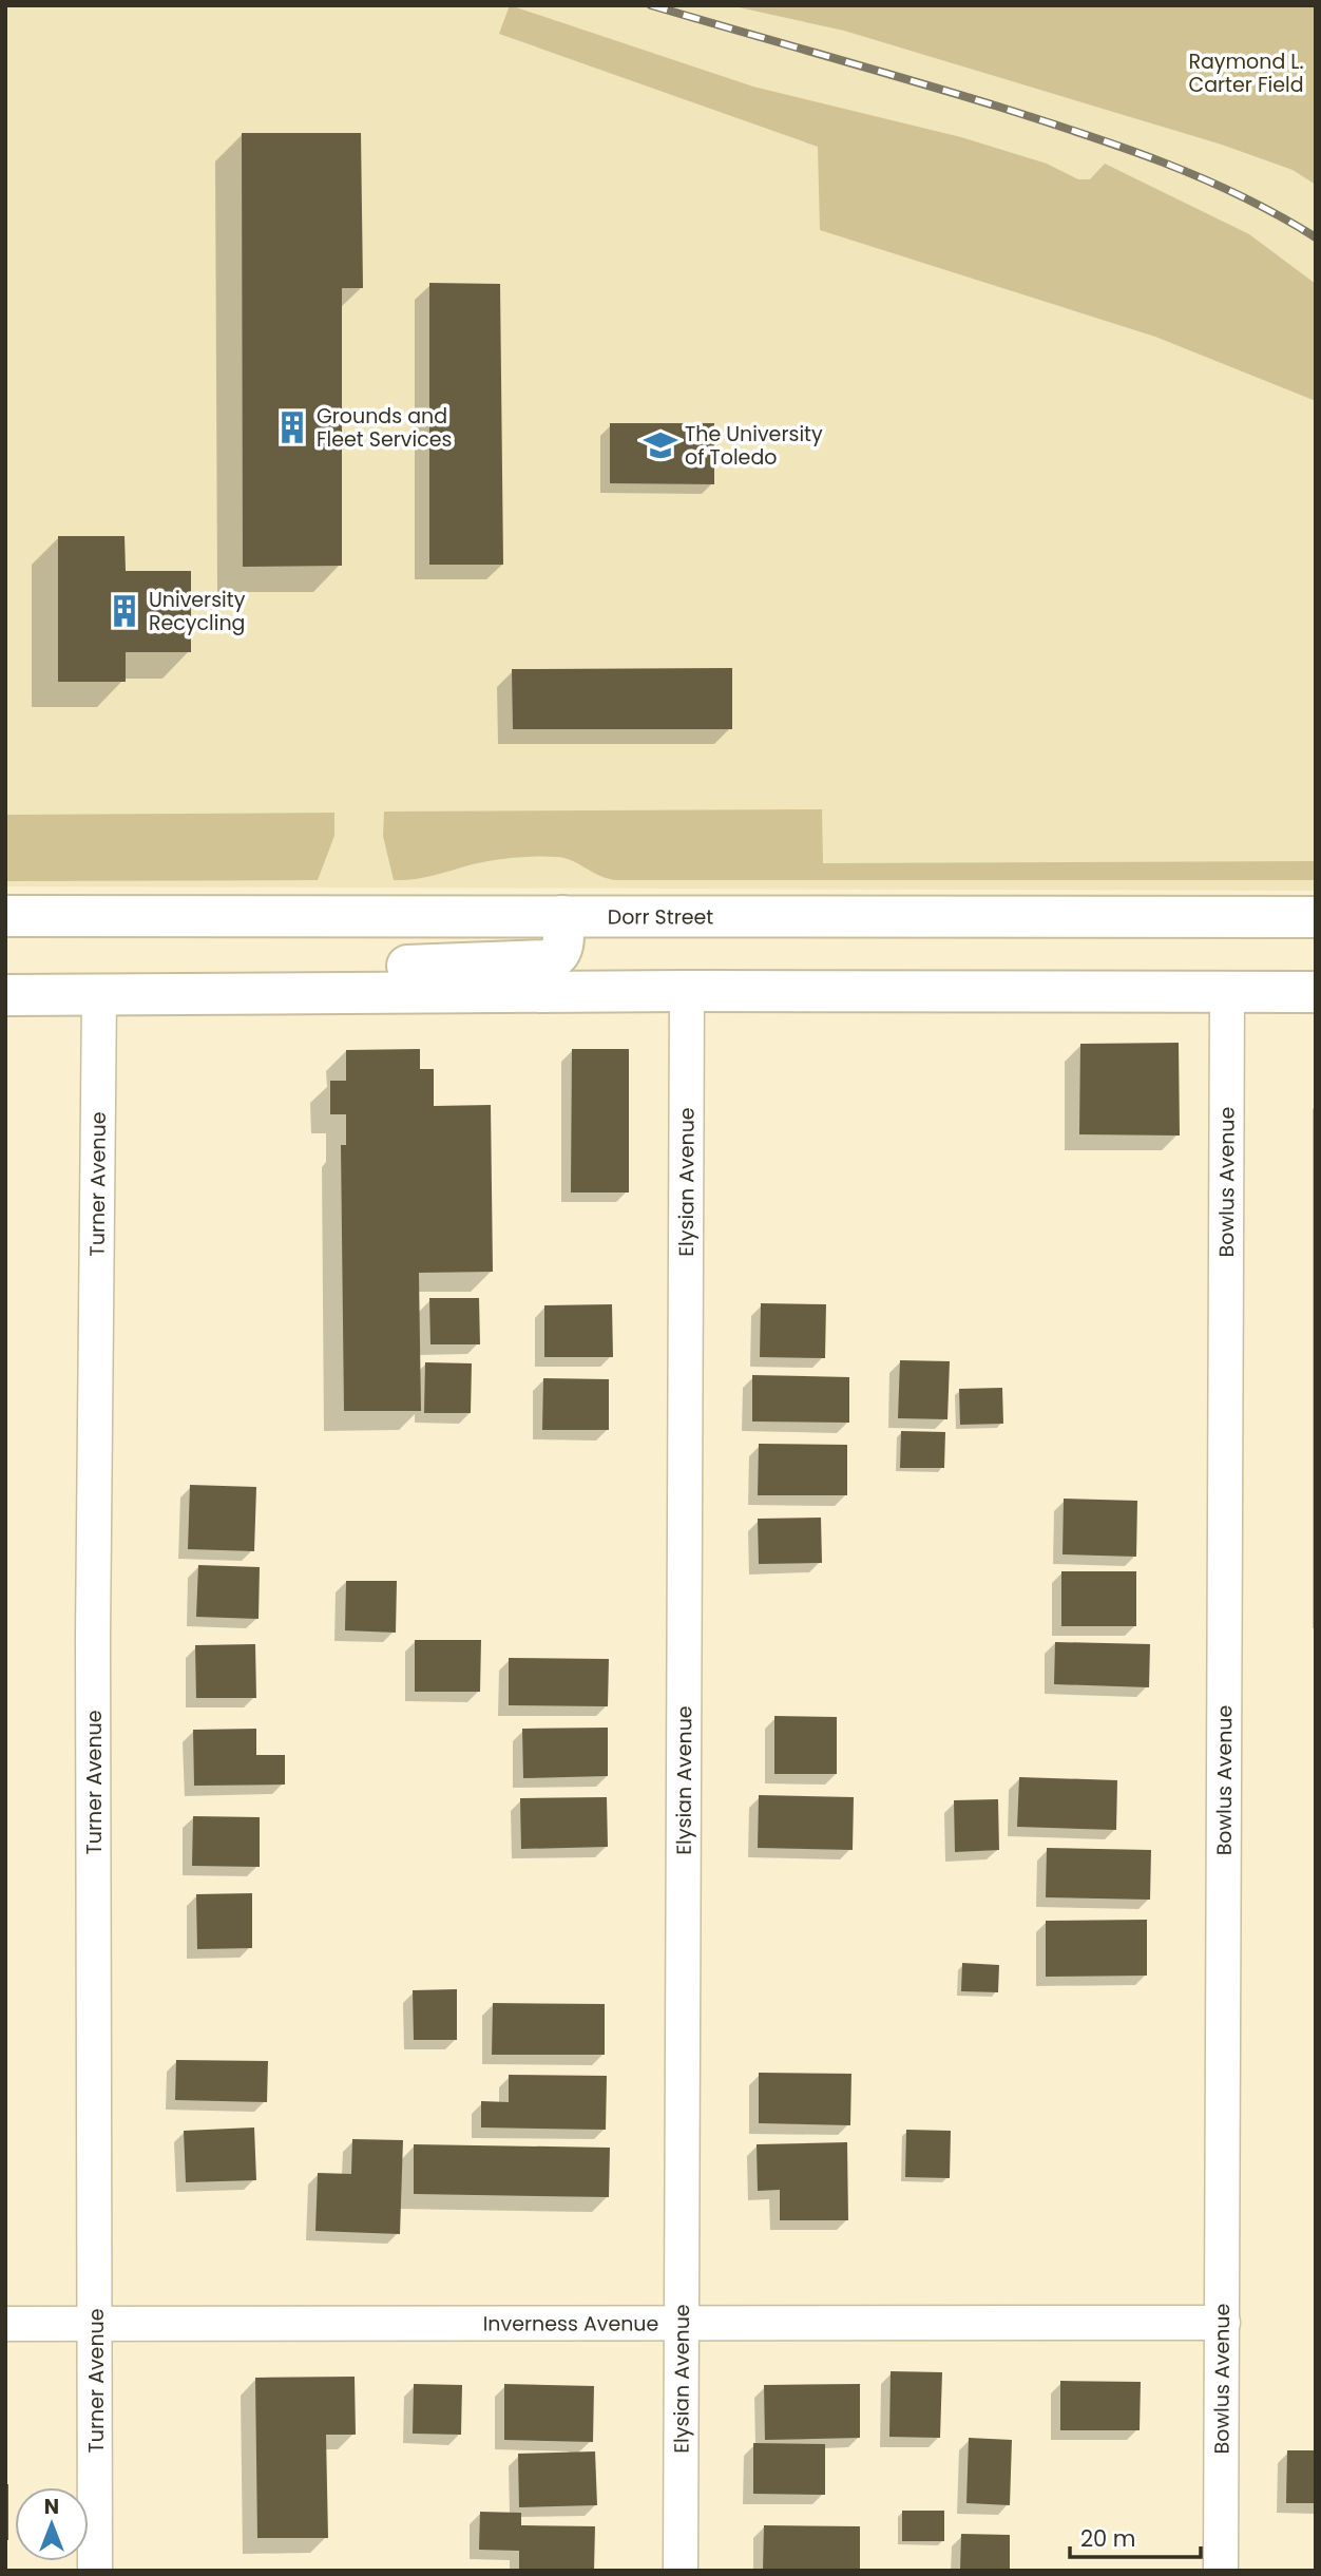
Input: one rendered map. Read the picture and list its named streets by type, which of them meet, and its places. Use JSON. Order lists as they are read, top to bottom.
{
  "streets": {
    "main road": ["Dorr Street"],
    "street": [
      "Bowlus Avenue",
      "Elysian Avenue",
      "Turner Avenue",
      "Inverness Avenue"
    ]
  },
  "crossings": [
    ["Bowlus Avenue", "Inverness Avenue"],
    ["Elysian Avenue", "Inverness Avenue"],
    ["Turner Avenue", "Inverness Avenue"]
  ],
  "parks": ["Raymond L. Carter Field"],
  "places": {
    "building": ["Grounds and Fleet Services", "University Recycling"],
    "school or university": ["The University of Toledo"]
  },
  "scale_bar": "20 m",
  "north": "top"
}
